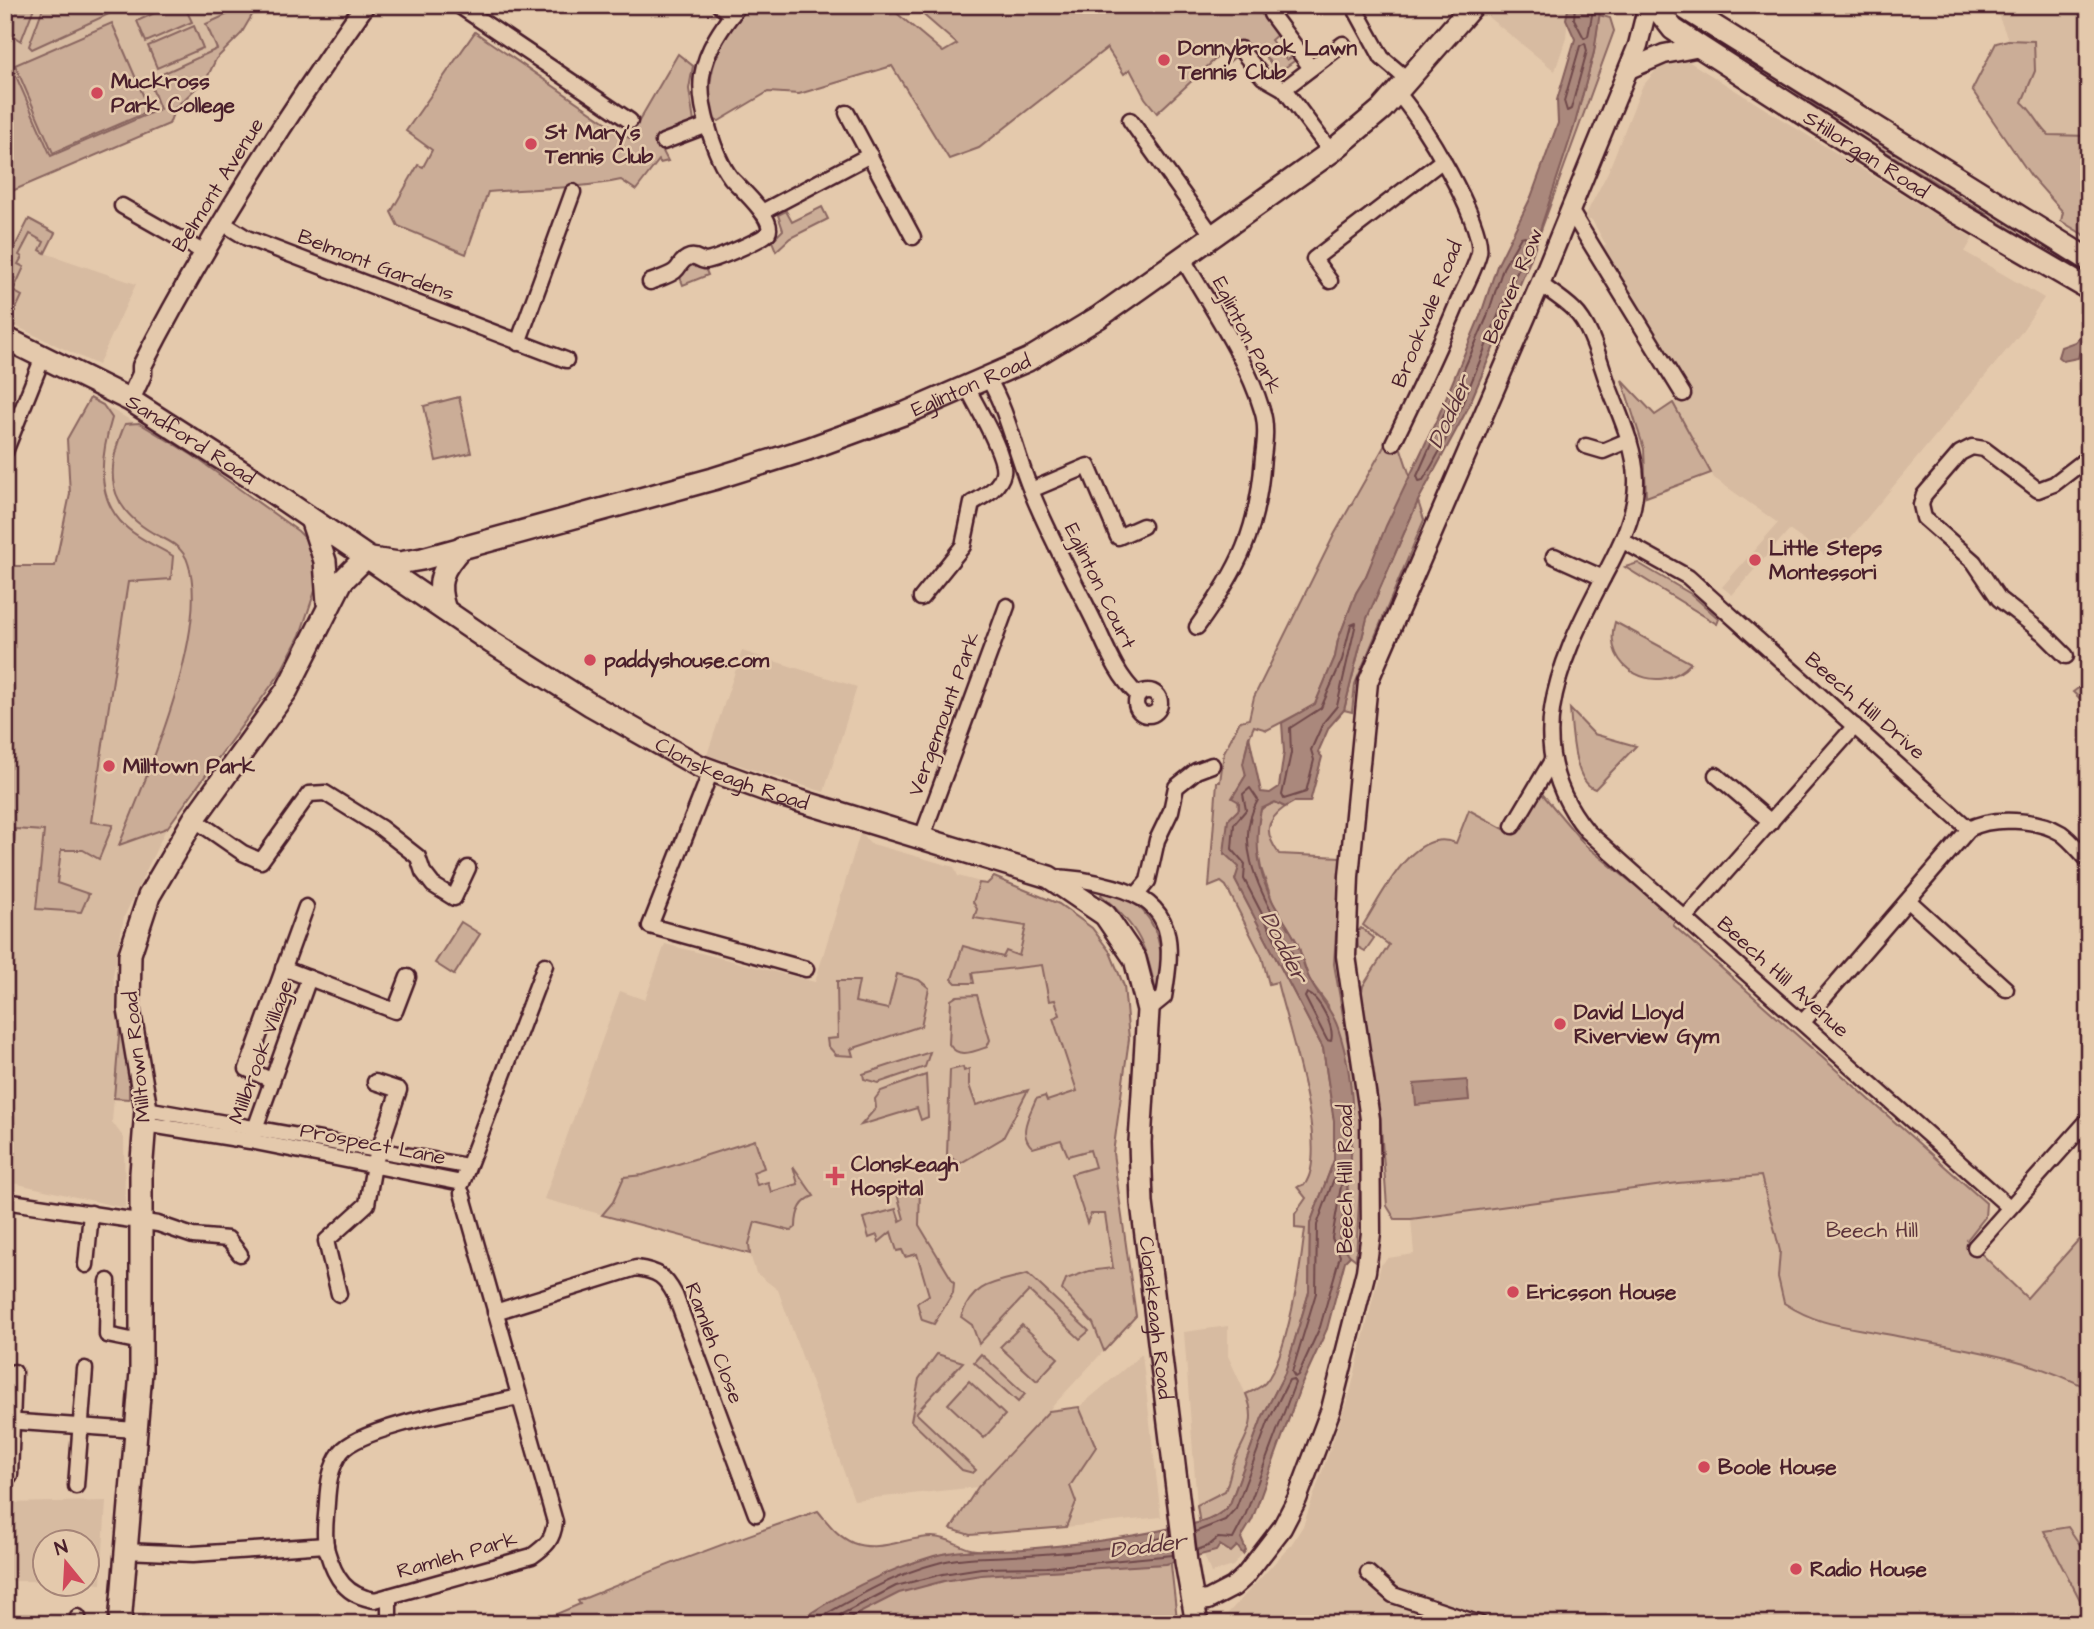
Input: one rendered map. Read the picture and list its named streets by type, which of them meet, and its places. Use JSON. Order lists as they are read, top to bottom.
{
  "streets": {
    "main road": [
      "Stillorgan Road",
      "Eglinton Road",
      "Sandford Road",
      "Clonskeagh Road",
      "Milltown Road"
    ],
    "street": [
      "Belmont Avenue",
      "Belmont Gardens",
      "Beaver Row",
      "Brookvale Road",
      "Eglinton Park",
      "Eglinton Court",
      "Beech Hill Drive",
      "Vergemount Park",
      "Beech Hill Avenue",
      "Millbrook Village",
      "Prospect Lane",
      "Beech Hill Road",
      "Ramleh Close",
      "Ramleh Park"
    ]
  },
  "crossings": [
    ["Belmont Avenue", "Belmont Gardens"],
    ["Belmont Avenue", "Sandford Road"],
    ["Beaver Row", "Beech Hill Avenue"],
    ["Beaver Row", "Beech Hill Road"],
    ["Brookvale Road", "Eglinton Road"],
    ["Eglinton Park", "Eglinton Road"],
    ["Eglinton Road", "Sandford Road"],
    ["Eglinton Road", "Eglinton Court"],
    ["Eglinton Road", "Clonskeagh Road"],
    ["Eglinton Road", "Milltown Road"],
    ["Sandford Road", "Clonskeagh Road"],
    ["Sandford Road", "Milltown Road"],
    ["Beech Hill Drive", "Beech Hill Avenue"],
    ["Vergemount Park", "Clonskeagh Road"],
    ["Clonskeagh Road", "Milltown Road"],
    ["Clonskeagh Road", "Beech Hill Road"],
    ["Millbrook Village", "Prospect Lane"],
    ["Milltown Road", "Prospect Lane"],
    ["Ramleh Close", "Ramleh Park"]
  ],
  "water": ["Dodder"],
  "parks": ["Beech Hill"],
  "places": {
    "other": [
      "Donnybrook Lawn Tennis Club",
      "Muckross Park College",
      "St Mary's Tennis Club",
      "Little Steps Montessori",
      "paddyshouse.com",
      "Milltown Park",
      "David Lloyd Riverview Gym",
      "Ericsson House",
      "Boole House",
      "Radio House"
    ],
    "health": ["Clonskeagh Hospital"]
  },
  "north": "top"
}
